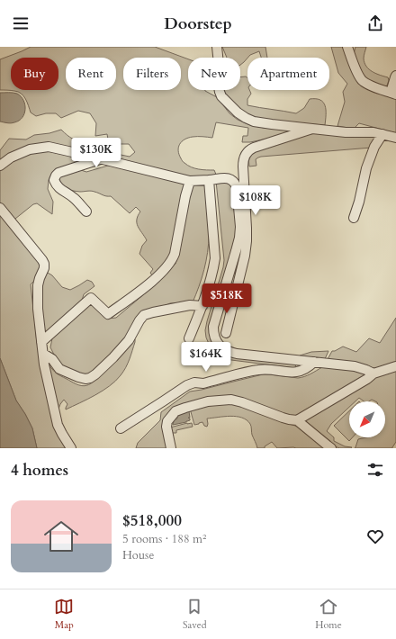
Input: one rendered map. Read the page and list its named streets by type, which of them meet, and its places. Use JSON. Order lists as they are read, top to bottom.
{
  "north": "bottom left",
  "page": {
    "header": "Doorstep",
    "chip": [
      "Buy",
      "Rent",
      "Filters",
      "New",
      "Apartment"
    ],
    "price": [
      "$130K",
      "$108K",
      "$518K",
      "$164K"
    ],
    "heading": "4 homes",
    "list": [
      {
        "name": "$518,000",
        "note": "5 rooms · 188 m² · House"
      }
    ],
    "tabs": ["Map", "Saved", "Home"]
  }
}
